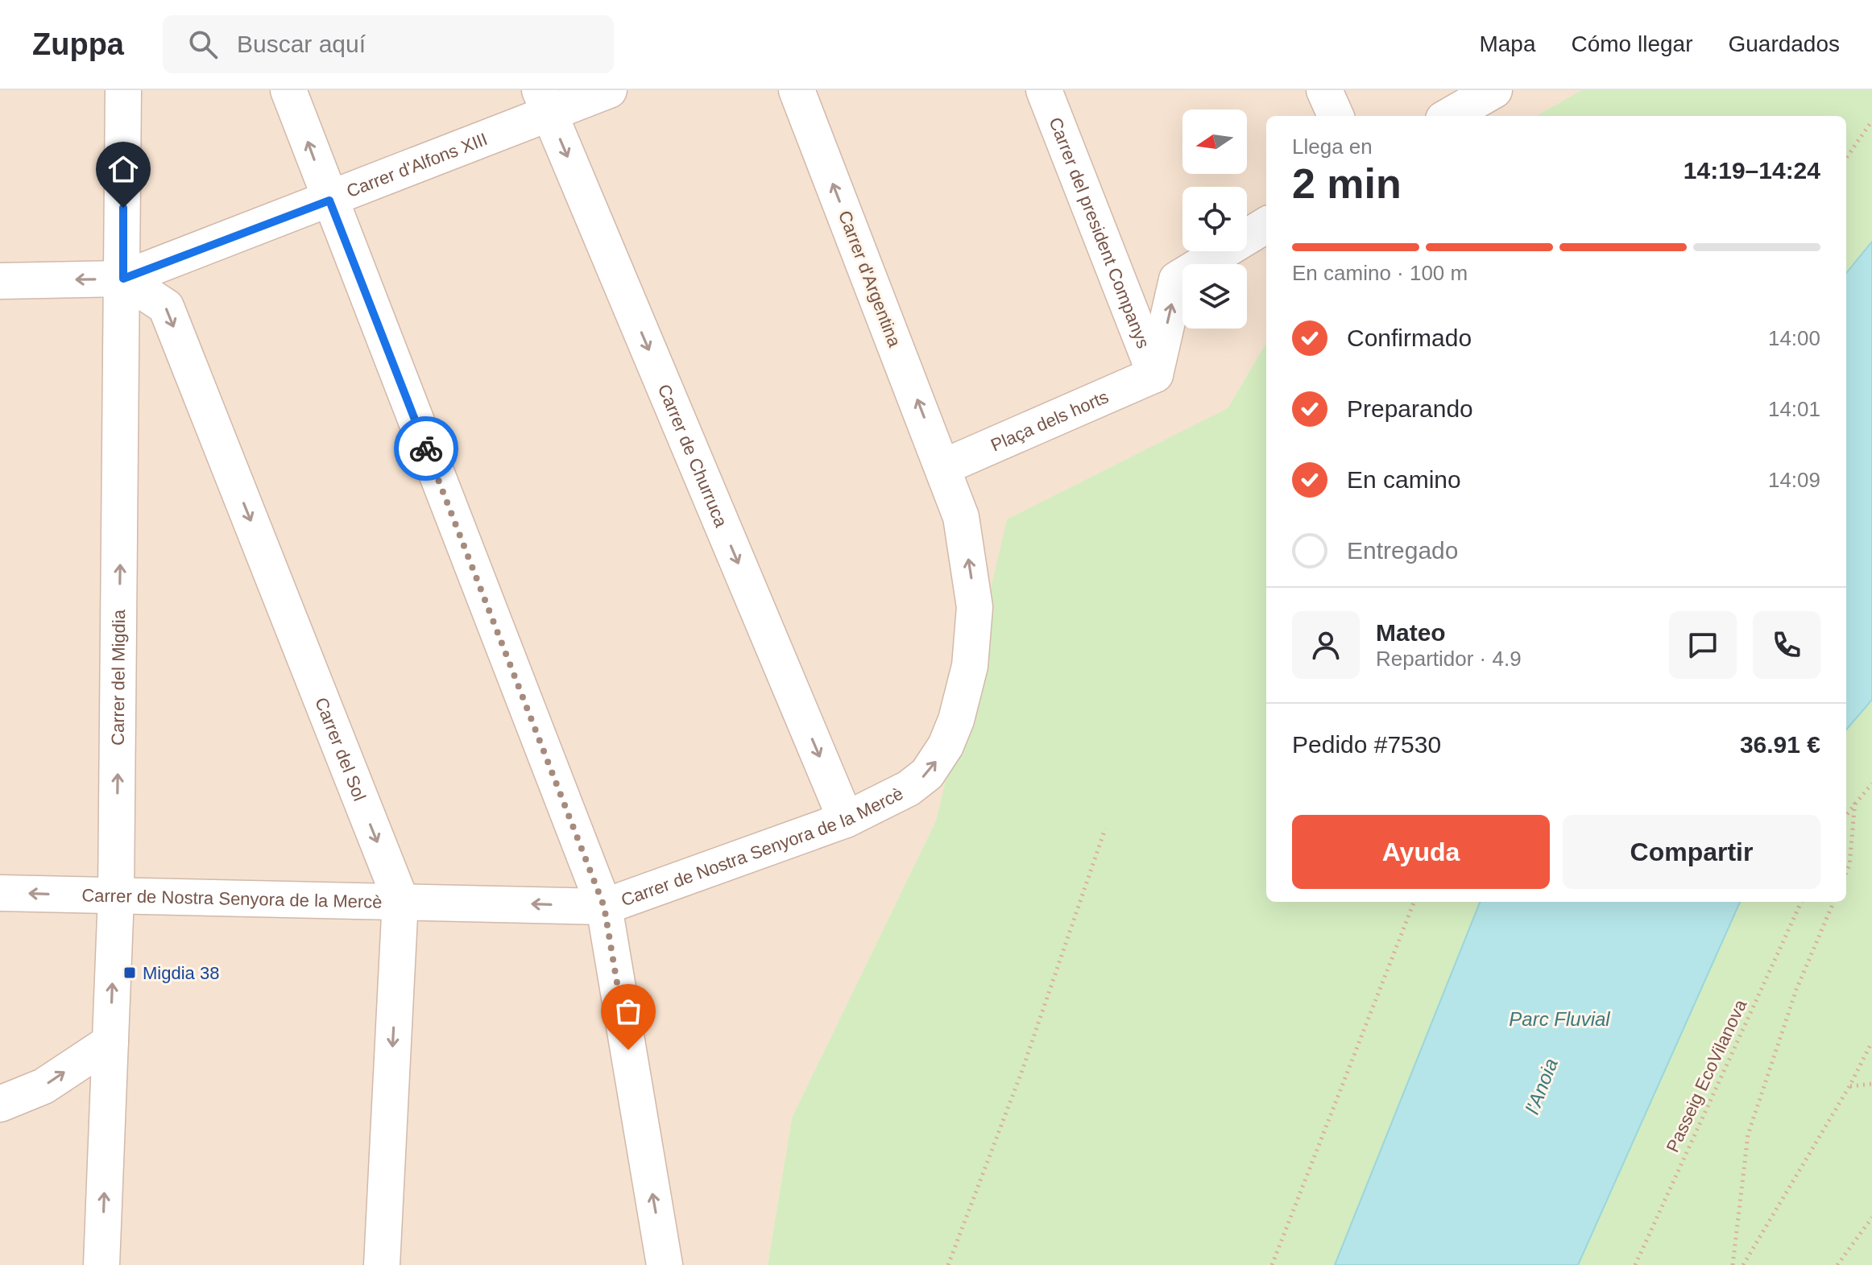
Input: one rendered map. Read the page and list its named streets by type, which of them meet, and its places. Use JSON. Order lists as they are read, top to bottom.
{
  "streets": {
    "street": [
      "Carrer d'Alfons XIII",
      "Carrer del president Companys",
      "Carrer d'Argentina",
      "Plaça dels horts",
      "Carrer de Churruca",
      "Carrer del Migdia",
      "Carrer del Sol",
      "Carrer de Nostra Senyora de la Mercè"
    ],
    "path": ["Passeig EcoVilanova"]
  },
  "crossings": [
    ["Carrer d'Alfons XIII", "Carrer de Churruca"],
    ["Carrer d'Alfons XIII", "Carrer del Migdia"],
    ["Carrer d'Alfons XIII", "Carrer del Sol"],
    ["Carrer del president Companys", "Plaça dels horts"],
    ["Carrer d'Argentina", "Plaça dels horts"],
    ["Carrer d'Argentina", "Carrer de Nostra Senyora de la Mercè"],
    ["Plaça dels horts", "Carrer de Nostra Senyora de la Mercè"],
    ["Carrer de Churruca", "Carrer de Nostra Senyora de la Mercè"],
    ["Carrer del Migdia", "Carrer del Sol"],
    ["Carrer del Migdia", "Carrer de Nostra Senyora de la Mercè"],
    ["Carrer del Sol", "Carrer de Nostra Senyora de la Mercè"]
  ],
  "one_way": ["Carrer d'Argentina", "Carrer del Migdia"],
  "water": ["Parc Fluvial", "l'Anoia"],
  "places": {
    "transit": ["Migdia 38"]
  },
  "north": "left",
  "page": {
    "header": "Zuppa",
    "search": "Buscar aquí",
    "nav": ["Mapa", "Cómo llegar", "Guardados"],
    "heading": ["2 min", "Llega en", "14:19–14:24"],
    "panel": [
      "Mateo",
      "Repartidor · 4.9",
      "Pedido #7530",
      "36.91 €"
    ],
    "bar": "En camino · 100 m",
    "list": [
      ["Confirmado", "14:00"],
      ["Preparando", "14:01"],
      ["En camino", "14:09"],
      "Entregado"
    ],
    "buttons": ["Ayuda", "Compartir"]
  }
}
